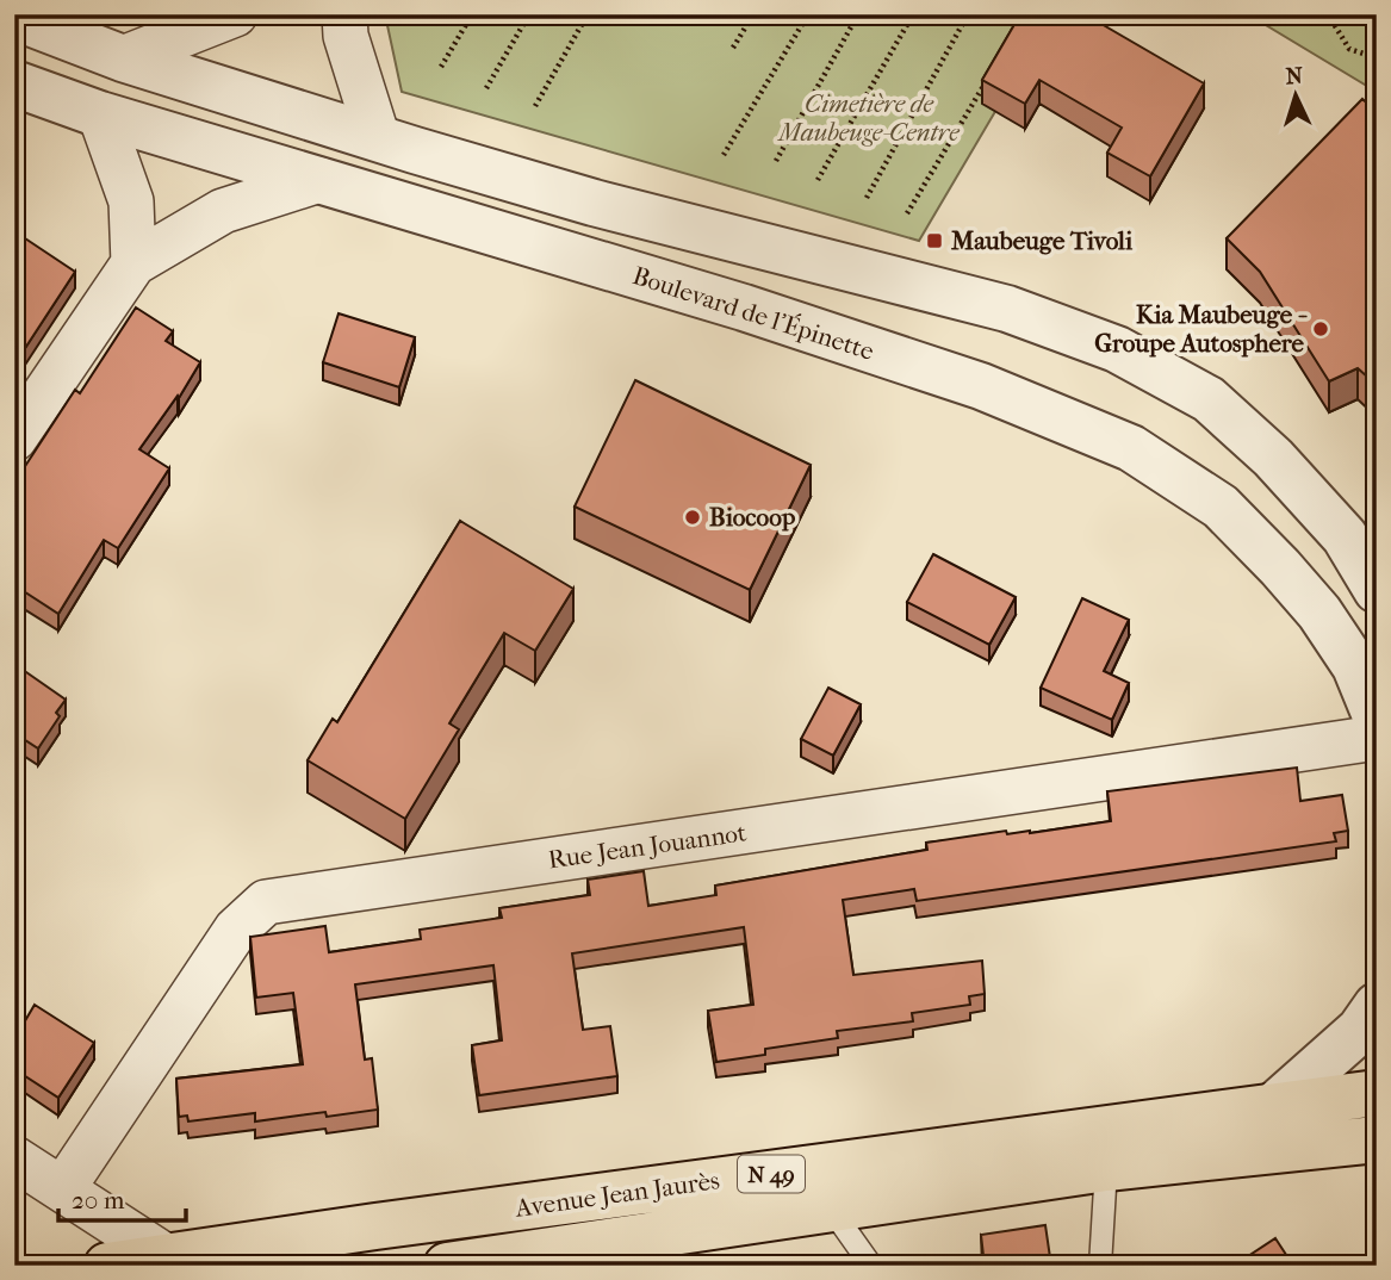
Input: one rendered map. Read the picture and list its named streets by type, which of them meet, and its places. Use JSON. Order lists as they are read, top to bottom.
{
  "streets": {
    "main road": ["N 49", "Avenue Jean Jaurès"],
    "street": ["Boulevard de l'Épinette", "Rue Jean Jouannot"]
  },
  "parks": ["Cimetière de Maubeuge-Centre"],
  "places": {
    "transit": ["Maubeuge Tivoli"],
    "other": ["Kia Maubeuge - Groupe Autosphere", "Biocoop"]
  },
  "scale_bar": "20 m",
  "north": "top"
}
